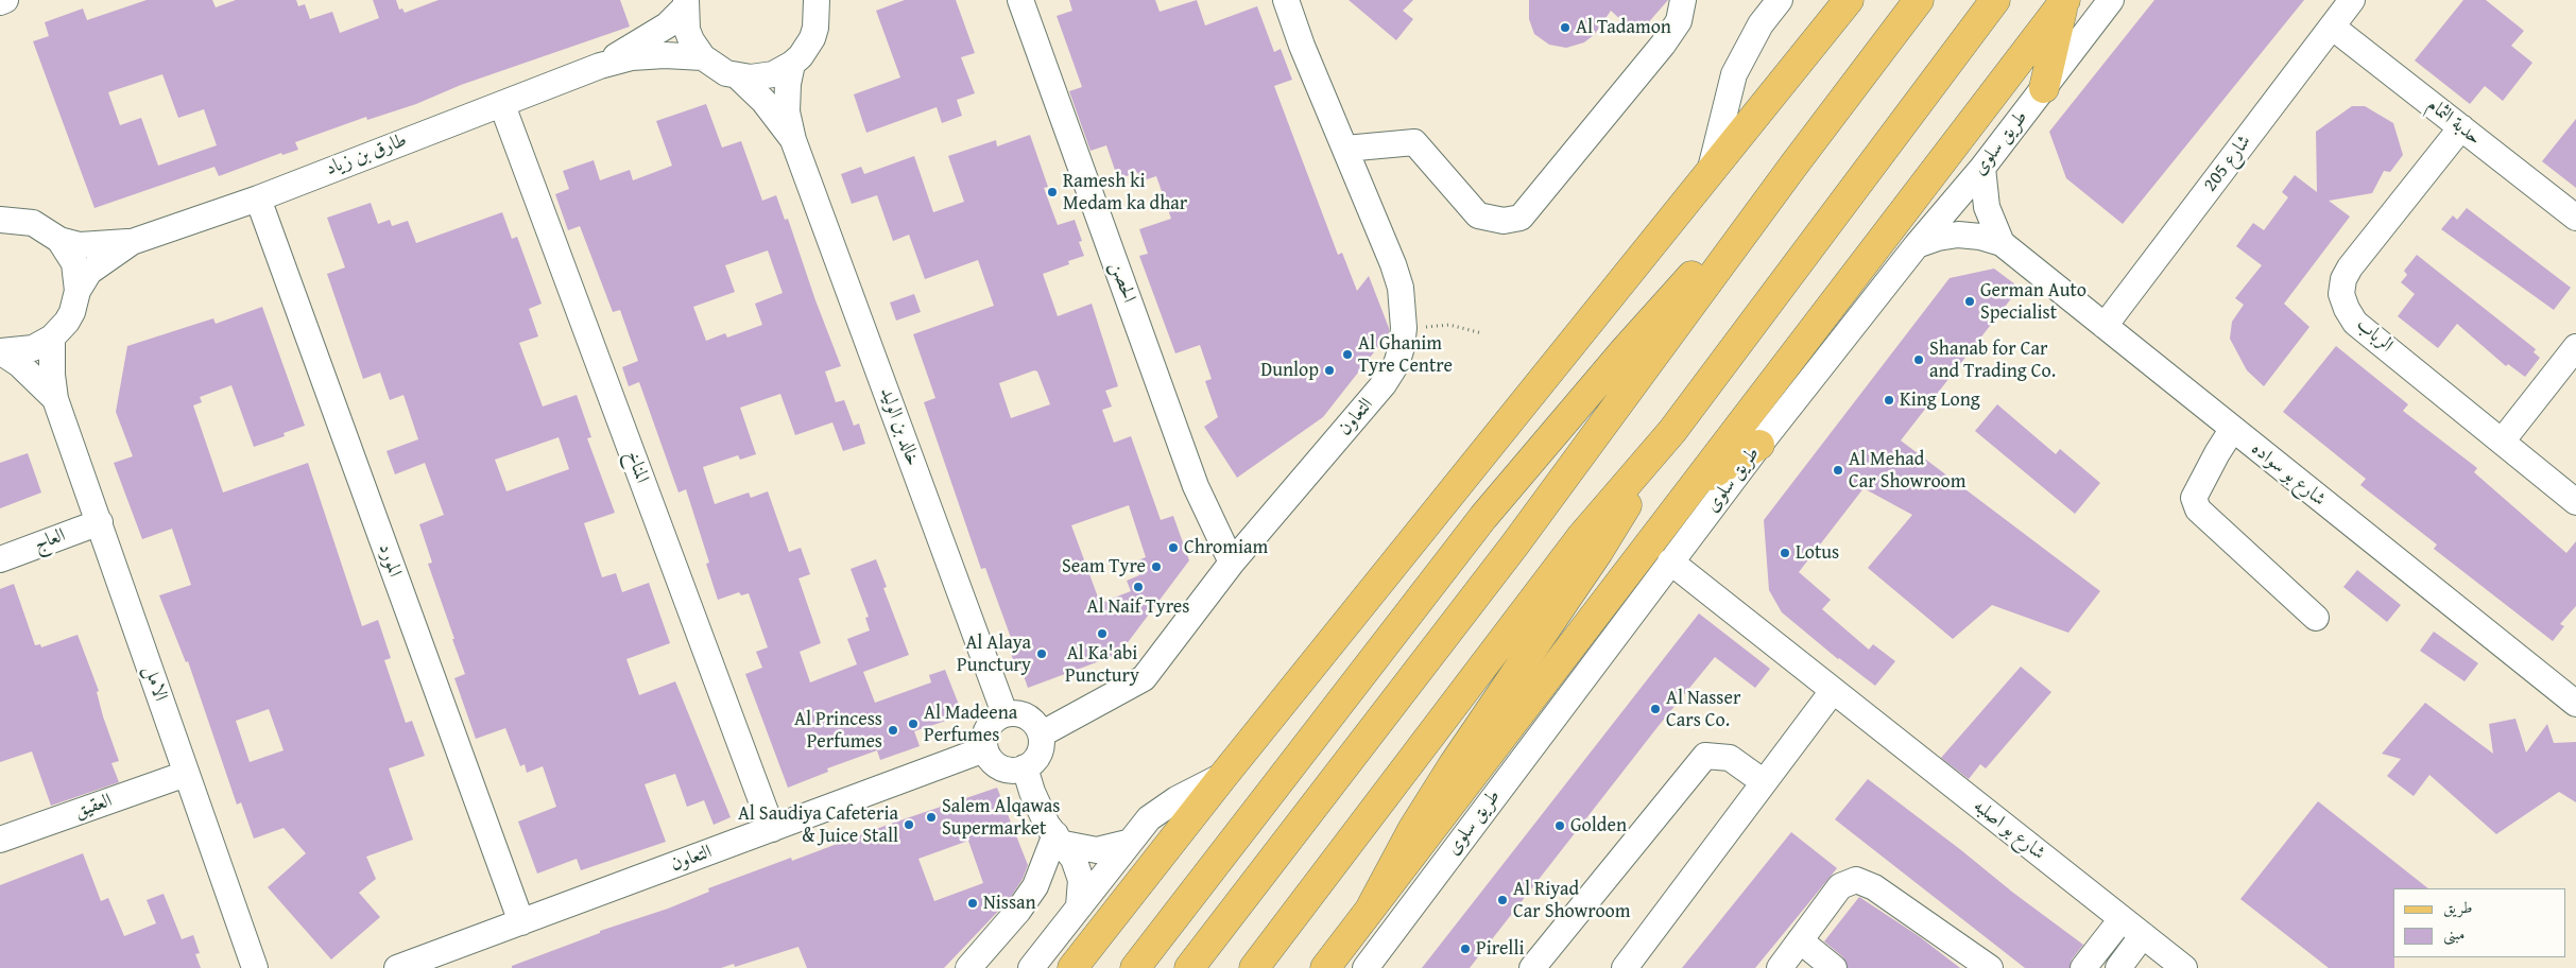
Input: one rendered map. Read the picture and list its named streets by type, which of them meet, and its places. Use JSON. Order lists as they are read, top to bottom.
{
  "streets": {
    "main road": ["طريق سلوى"],
    "street": [
      "حدبة الثمام",
      "طارق بن زياد",
      "شارع 205",
      "الحصن",
      "الرباب",
      "التعاون",
      "خالد بن الوليد",
      "المناخ",
      "شارع بو سواده",
      "العاج",
      "المورد",
      "الامل",
      "العقيق",
      "شارع بو اصلبه"
    ]
  },
  "crossings": [
    ["حدبة الثمام", "شارع 205"],
    ["حدبة الثمام", "الرباب"],
    ["طريق سلوى", "شارع بو سواده"],
    ["طريق سلوى", "شارع بو اصلبه"],
    ["طارق بن زياد", "المناخ"],
    ["طارق بن زياد", "المورد"],
    ["شارع 205", "شارع بو سواده"],
    ["الحصن", "التعاون"],
    ["التعاون", "خالد بن الوليد"],
    ["التعاون", "المناخ"],
    ["التعاون", "المورد"],
    ["العاج", "الامل"],
    ["الامل", "العقيق"]
  ],
  "places": [
    "Al Tadamon",
    "Ramesh ki Medam ka dhar",
    "German Auto Specialist",
    "Al Ghanim Tyre Centre",
    "Shanab for Car and Trading Co.",
    "Dunlop",
    "King Long",
    "Al Mehad Car Showroom",
    "Chromiam",
    "Lotus",
    "Seam Tyre",
    "Al Naif Tyres",
    "Al Ka'abi Punctury",
    "Al Alaya Punctury",
    "Al Nasser Cars Co.",
    "Al Madeena Perfumes",
    "Al Princess Perfumes",
    "Salem Alqawas Supermarket",
    "Al Saudiya Cafeteria & Juice Stall",
    "Golden",
    "Al Riyad Car Showroom",
    "Nissan",
    "Pirelli"
  ],
  "legend": ["طريق", "مبنى"]
}
